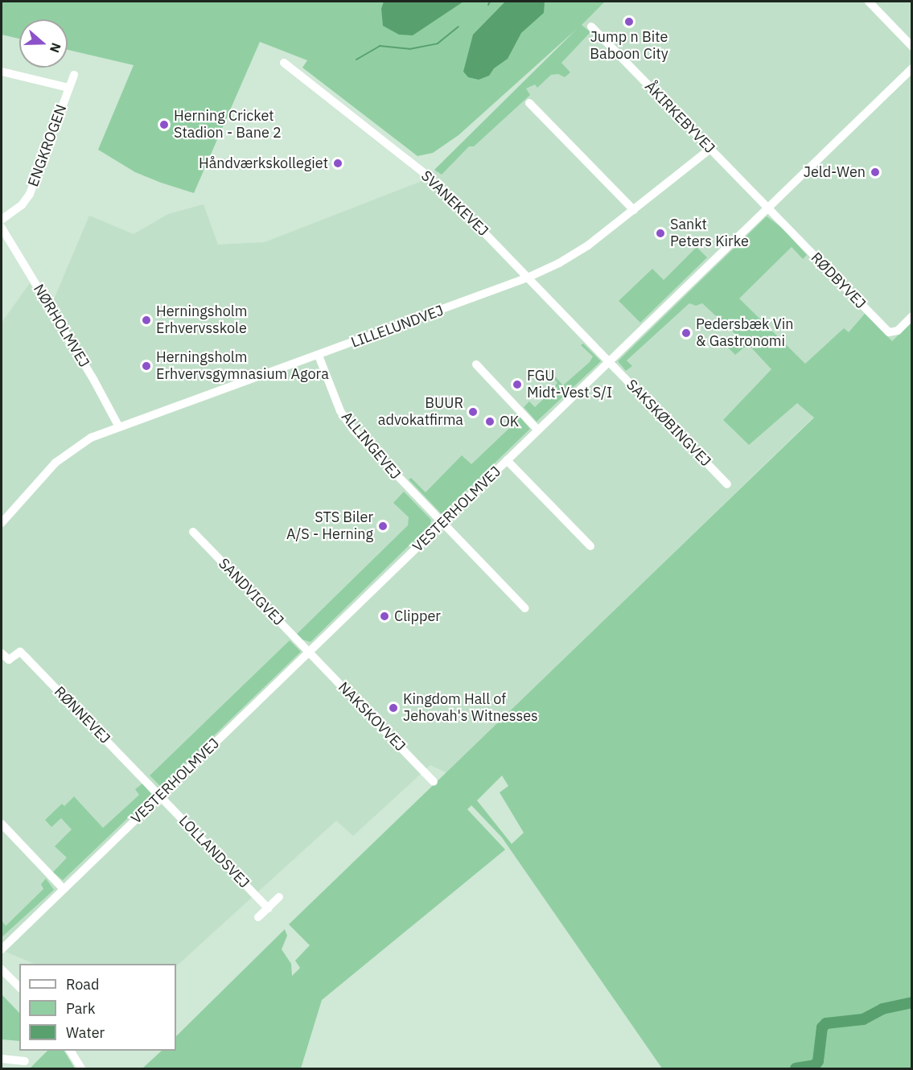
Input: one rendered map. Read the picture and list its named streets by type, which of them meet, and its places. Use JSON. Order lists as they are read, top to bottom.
{
  "streets": {
    "street": [
      "ÅKIRKEBYVEJ",
      "ENGKROGEN",
      "SVANEKEVEJ",
      "RØDBYVEJ",
      "NØRHOLMVEJ",
      "LILLELUNDVEJ",
      "SAKSKØBINGVEJ",
      "ALLINGEVEJ",
      "VESTERHOLMVEJ",
      "SANDVIGVEJ",
      "RØNNEVEJ",
      "NAKSKOVVEJ",
      "LOLLANDSVEJ"
    ]
  },
  "crossings": [
    ["ÅKIRKEBYVEJ", "RØDBYVEJ"],
    ["ÅKIRKEBYVEJ", "LILLELUNDVEJ"],
    ["ÅKIRKEBYVEJ", "VESTERHOLMVEJ"],
    ["SVANEKEVEJ", "LILLELUNDVEJ"],
    ["SVANEKEVEJ", "SAKSKØBINGVEJ"],
    ["SVANEKEVEJ", "VESTERHOLMVEJ"],
    ["RØDBYVEJ", "VESTERHOLMVEJ"],
    ["NØRHOLMVEJ", "LILLELUNDVEJ"],
    ["LILLELUNDVEJ", "ALLINGEVEJ"],
    ["SAKSKØBINGVEJ", "VESTERHOLMVEJ"],
    ["ALLINGEVEJ", "VESTERHOLMVEJ"],
    ["VESTERHOLMVEJ", "SANDVIGVEJ"],
    ["VESTERHOLMVEJ", "RØNNEVEJ"],
    ["VESTERHOLMVEJ", "NAKSKOVVEJ"],
    ["VESTERHOLMVEJ", "LOLLANDSVEJ"],
    ["SANDVIGVEJ", "NAKSKOVVEJ"],
    ["RØNNEVEJ", "LOLLANDSVEJ"]
  ],
  "places": [
    "Jump n Bite Baboon City",
    "Herning Cricket Stadion - Bane 2",
    "Håndværkskollegiet",
    "Jeld-Wen",
    "Sankt Peters Kirke",
    "Herningsholm Erhvervsskole",
    "Pedersbæk Vin & Gastronomi",
    "Herningsholm Erhvervsgymnasium Agora",
    "FGU Midt-Vest S/I",
    "BUUR advokatfirma",
    "OK",
    "STS Biler A/S - Herning",
    "Clipper",
    "Kingdom Hall of Jehovah's Witnesses"
  ],
  "legend": ["Road", "Park", "Water"],
  "north": "right"
}
